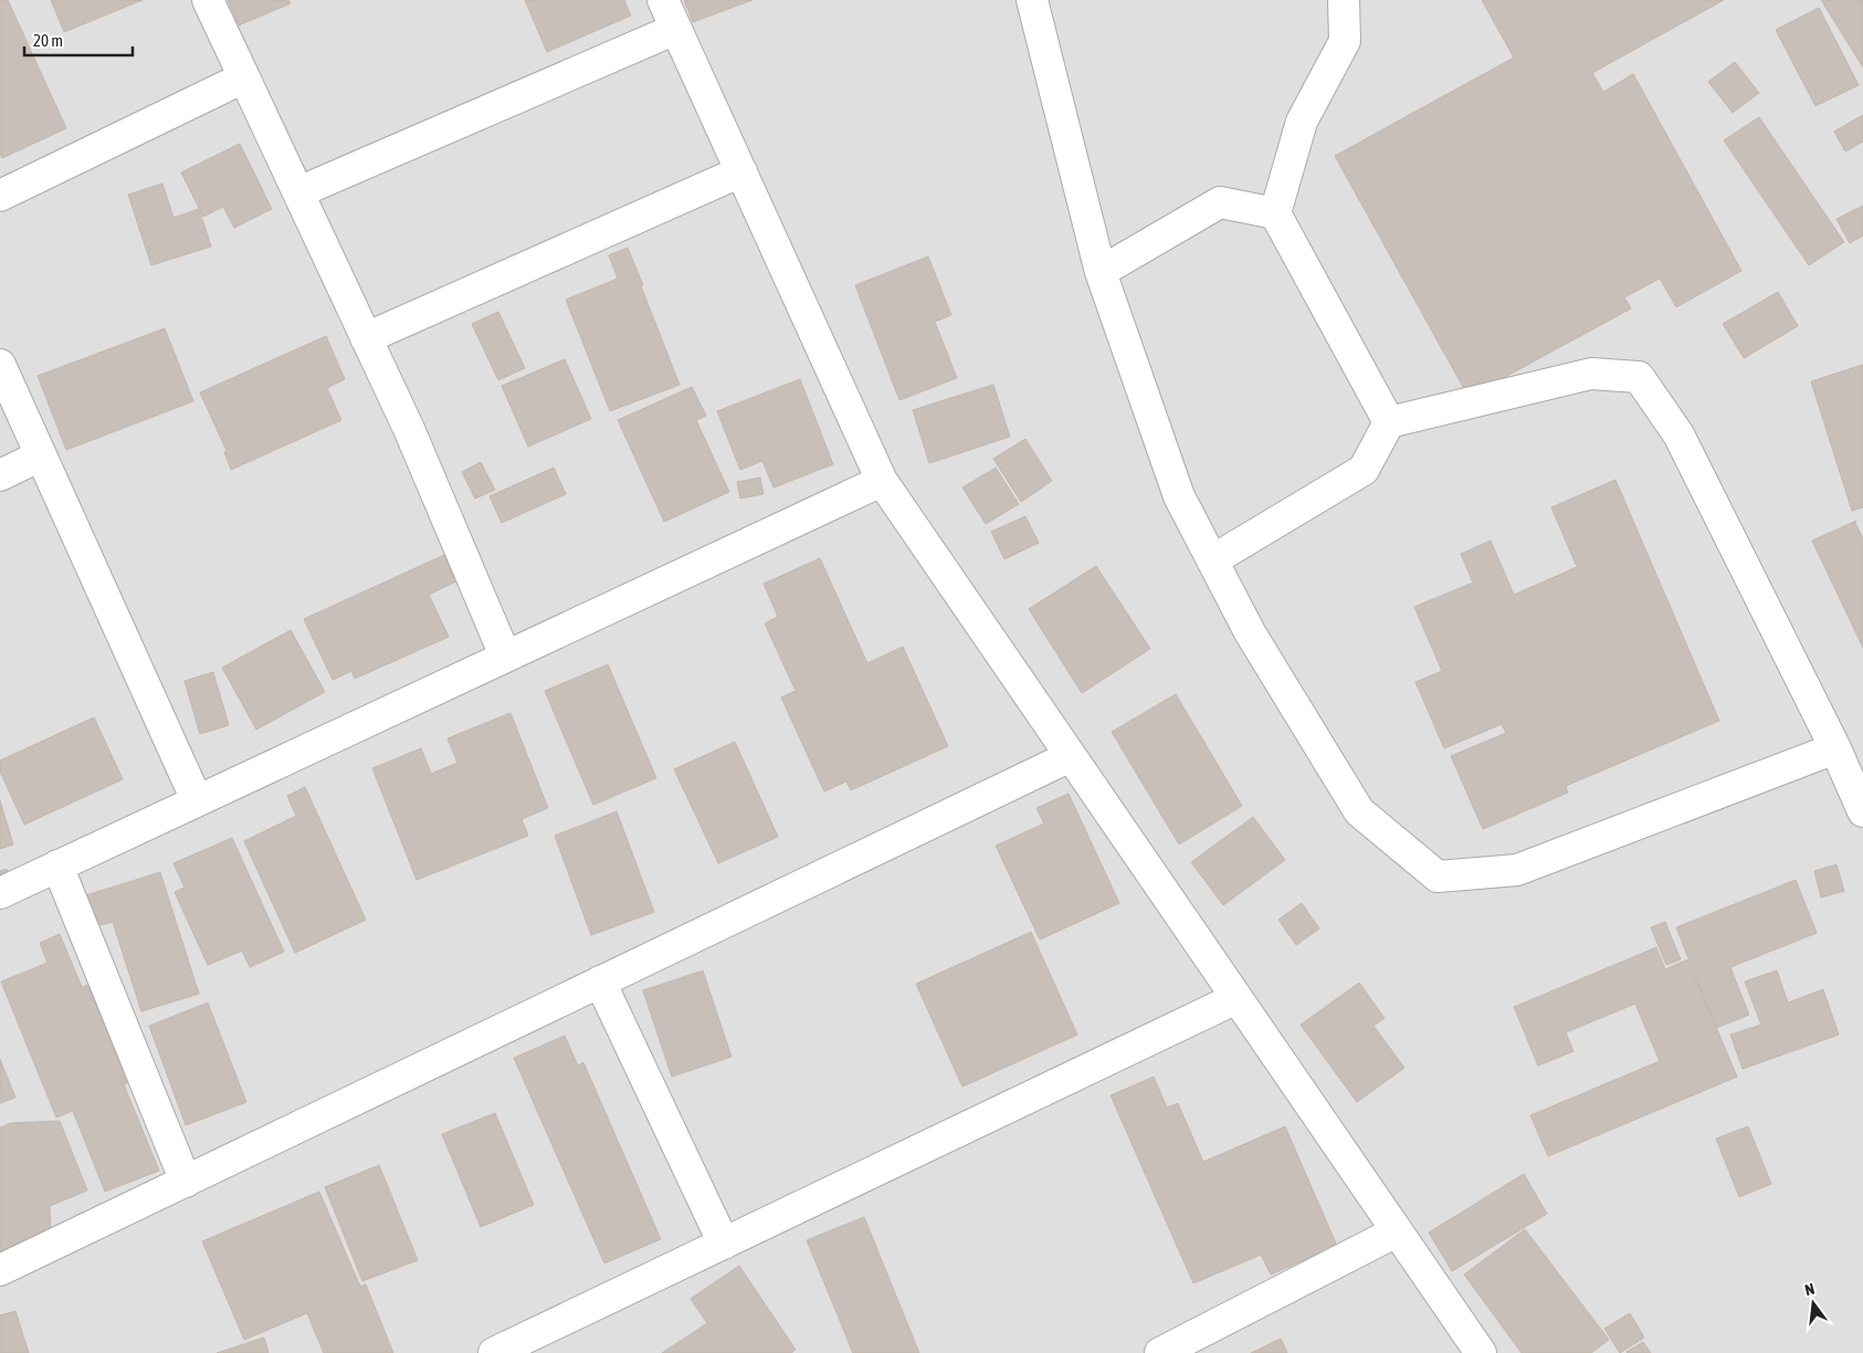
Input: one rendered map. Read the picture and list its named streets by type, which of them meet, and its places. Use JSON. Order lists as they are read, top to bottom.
{
  "scale_bar": "20 m",
  "north": "top"
}
